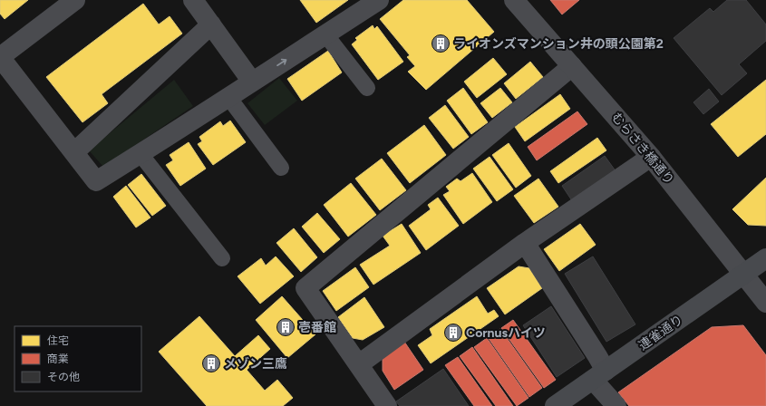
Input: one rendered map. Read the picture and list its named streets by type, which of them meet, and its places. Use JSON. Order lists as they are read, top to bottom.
{
  "streets": {
    "main road": ["連雀通り"],
    "street": ["むらさき橋通り"]
  },
  "crossings": [
    ["むらさき橋通り", "連雀通り"]
  ],
  "places": {
    "building": [
      "ライオンズマンション井の頭公園第2",
      "壱番館",
      "Cornusハイツ",
      "メゾン三鷹"
    ]
  },
  "legend": ["住宅", "商業", "その他"]
}
